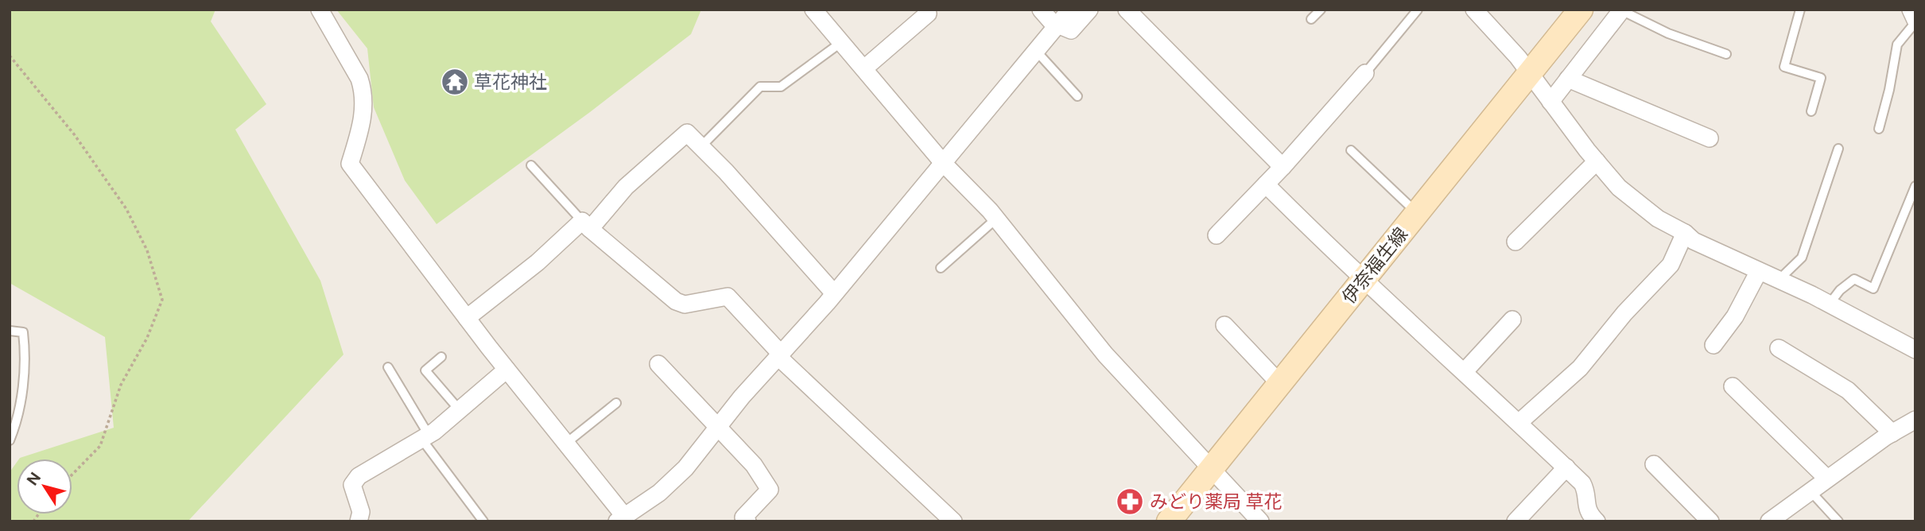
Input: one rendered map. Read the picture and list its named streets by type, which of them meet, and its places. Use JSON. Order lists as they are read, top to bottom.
{
  "streets": {
    "main road": ["伊奈福生線"]
  },
  "places": {
    "temple": ["草花神社"],
    "pharmacy": ["みどり薬局 草花"]
  },
  "north": "top left"
}
